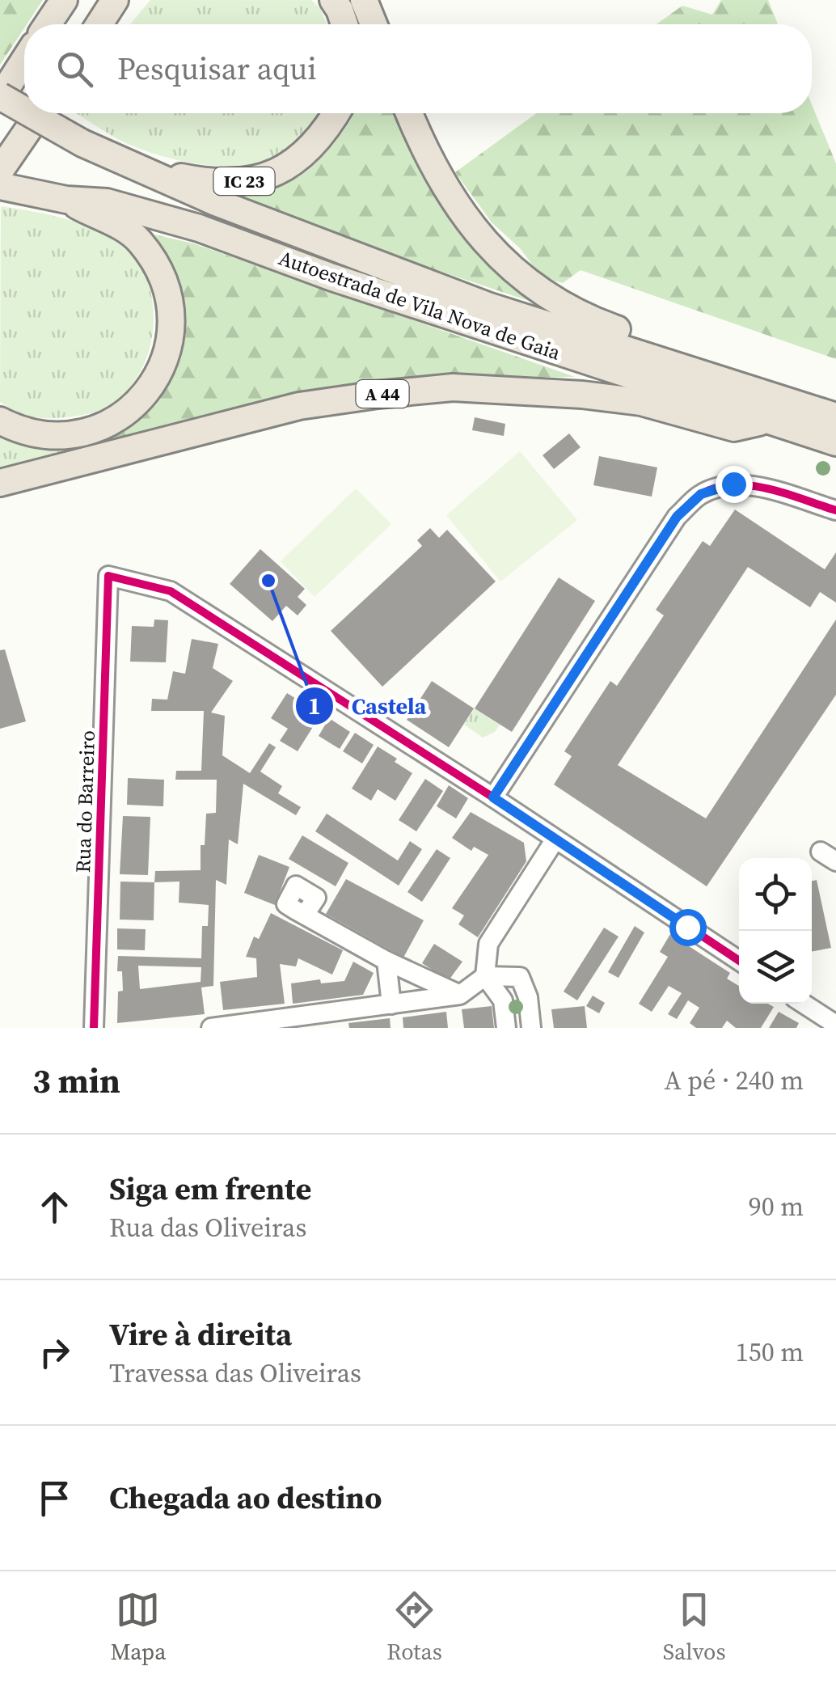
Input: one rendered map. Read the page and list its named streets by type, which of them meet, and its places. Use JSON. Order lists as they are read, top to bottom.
{
  "streets": {
    "highway": ["IC 23", "Autoestrada de Vila Nova de Gaia", "A 44"],
    "street": ["Rua do Barreiro"]
  },
  "crossings": [
    ["IC 23", "Autoestrada de Vila Nova de Gaia"],
    ["Autoestrada de Vila Nova de Gaia", "A 44"]
  ],
  "places": ["Castela"],
  "page": {
    "search": "Pesquisar aqui",
    "heading": ["3 min", "A pé · 240 m"],
    "list": [
      ["Siga em frente", "Rua das Oliveiras", "90 m"],
      ["Vire à direita", "Travessa das Oliveiras", "150 m"],
      "Chegada ao destino"
    ],
    "nav": ["Mapa", "Rotas", "Salvos"]
  }
}
